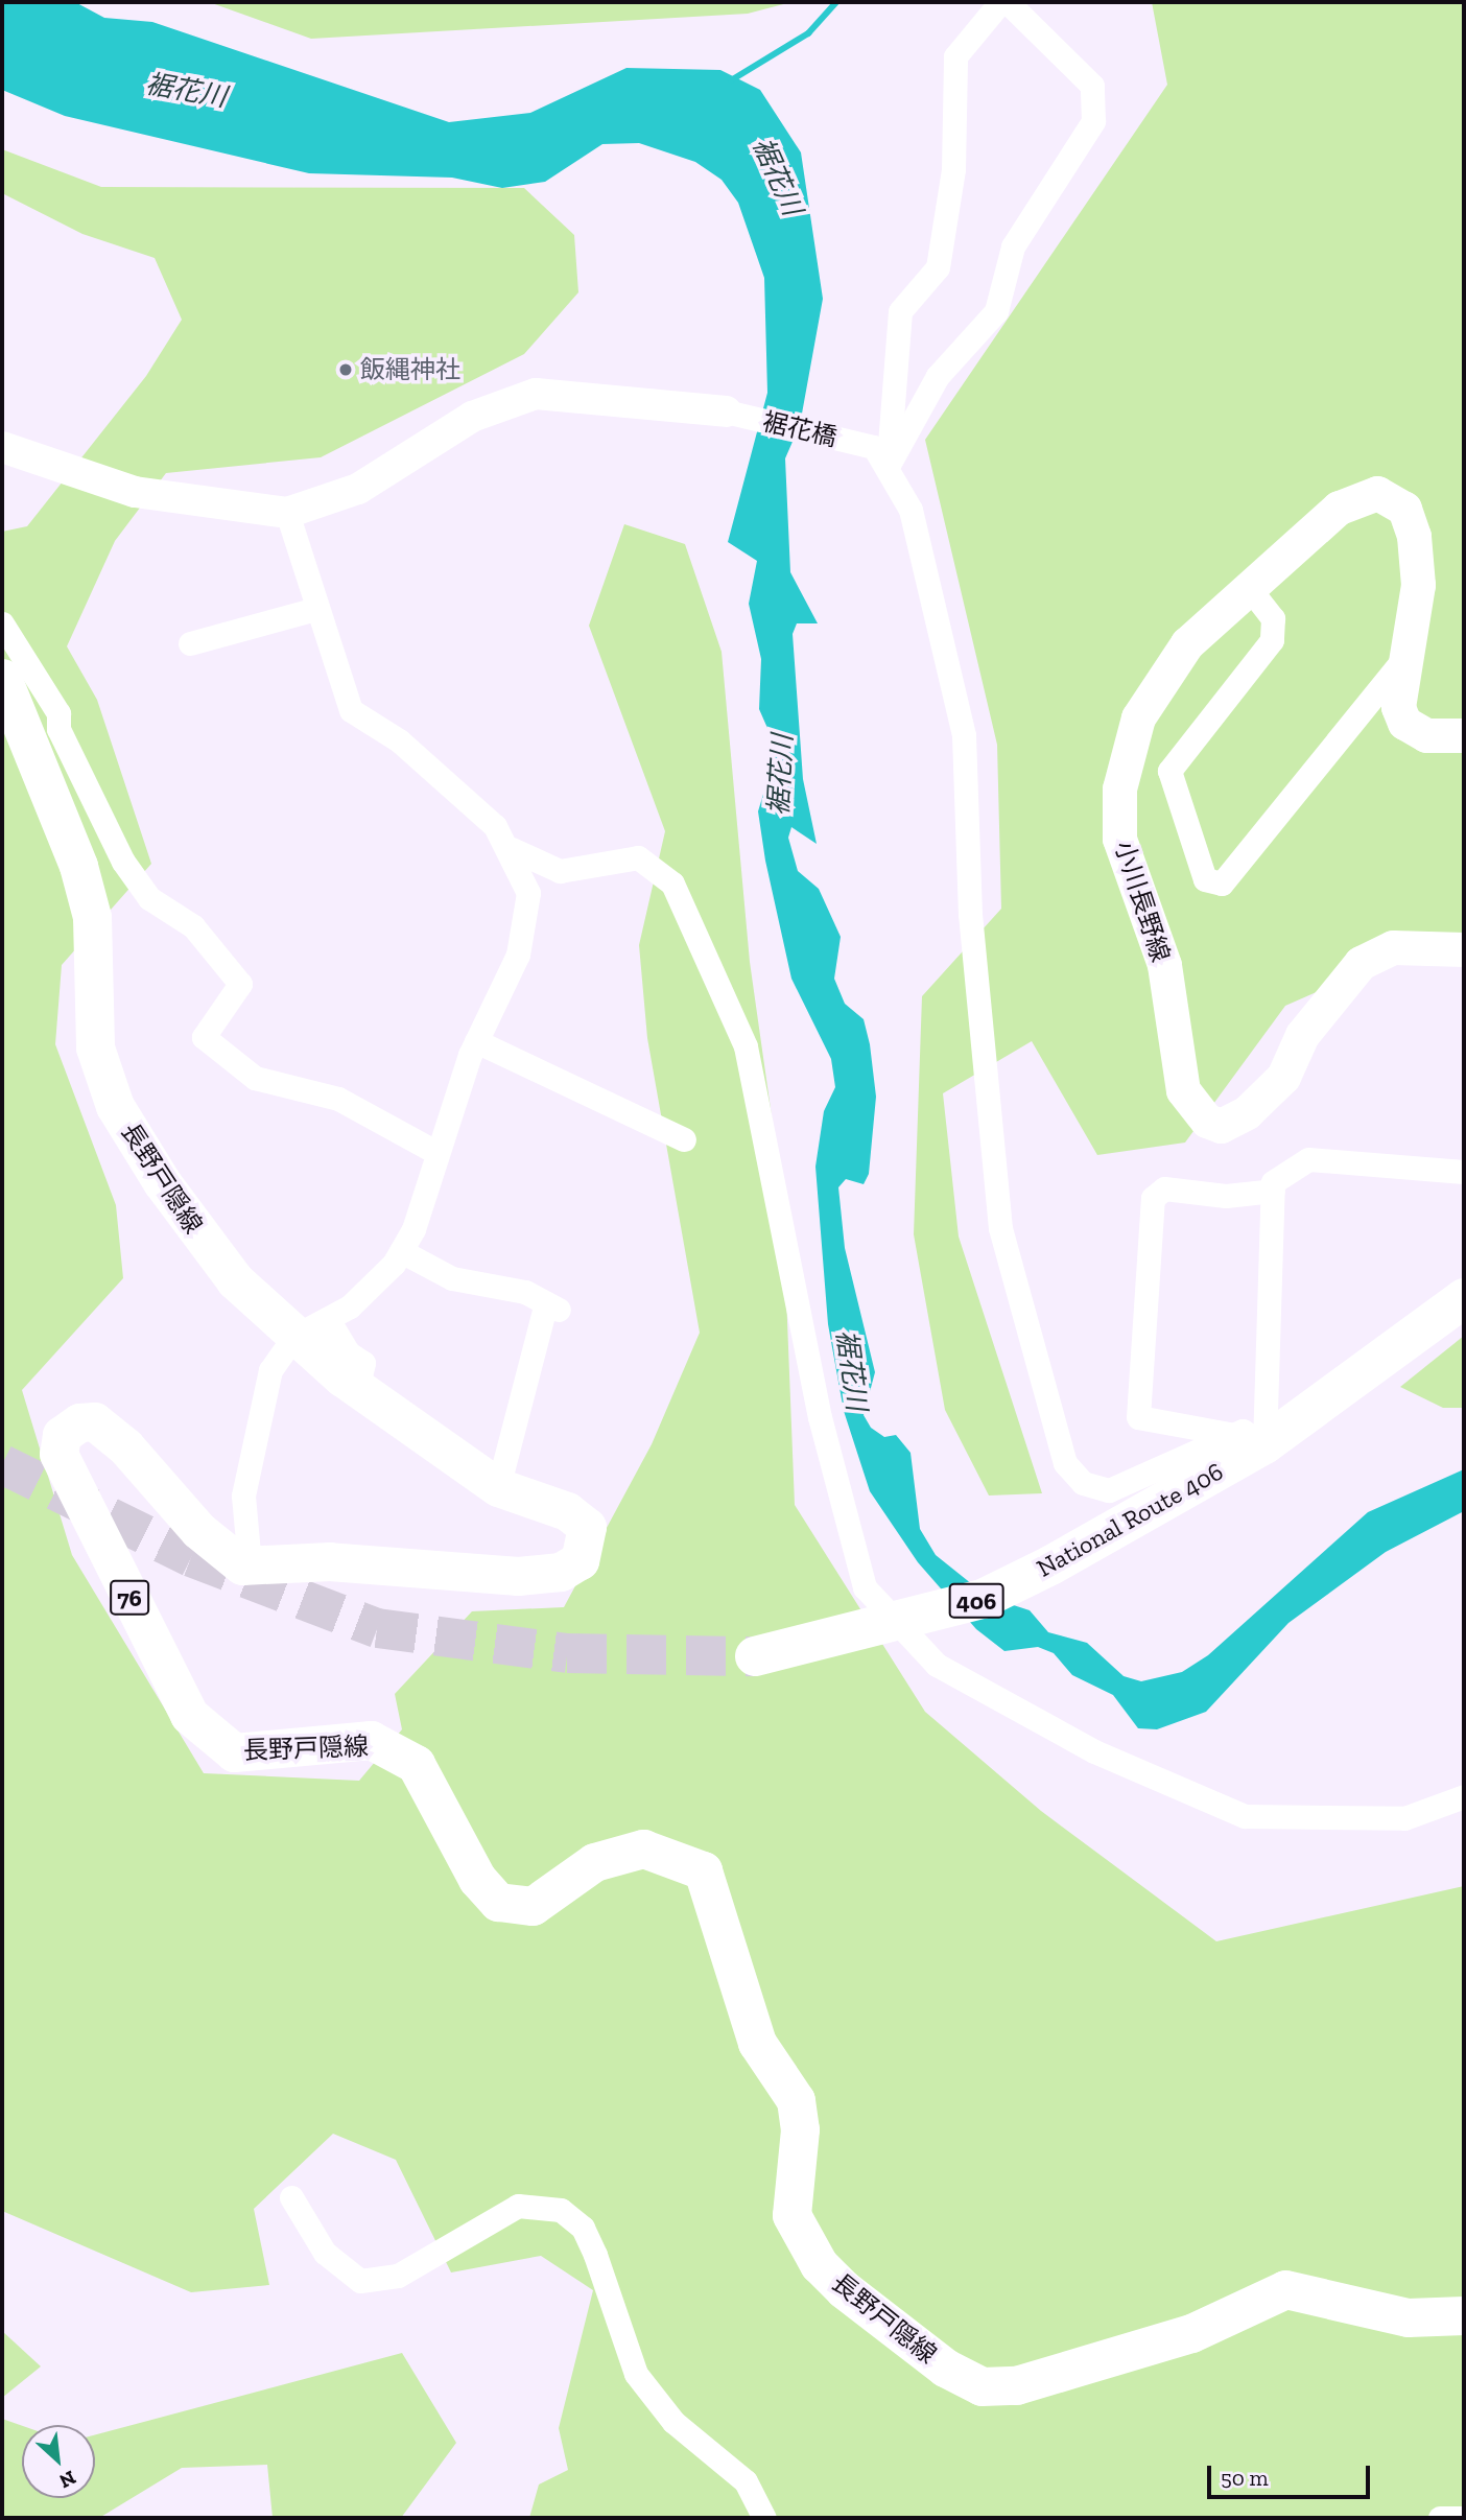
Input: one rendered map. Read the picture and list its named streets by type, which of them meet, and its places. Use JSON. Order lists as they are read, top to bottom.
{
  "streets": {
    "highway": ["National Route 406", "406"],
    "main road": ["小川長野線", "長野戸隠線", "76"],
    "street": ["裾花橋"]
  },
  "water": ["裾花川"],
  "places": ["飯縄神社"],
  "scale_bar": "50 m",
  "north": "bottom right"
}
